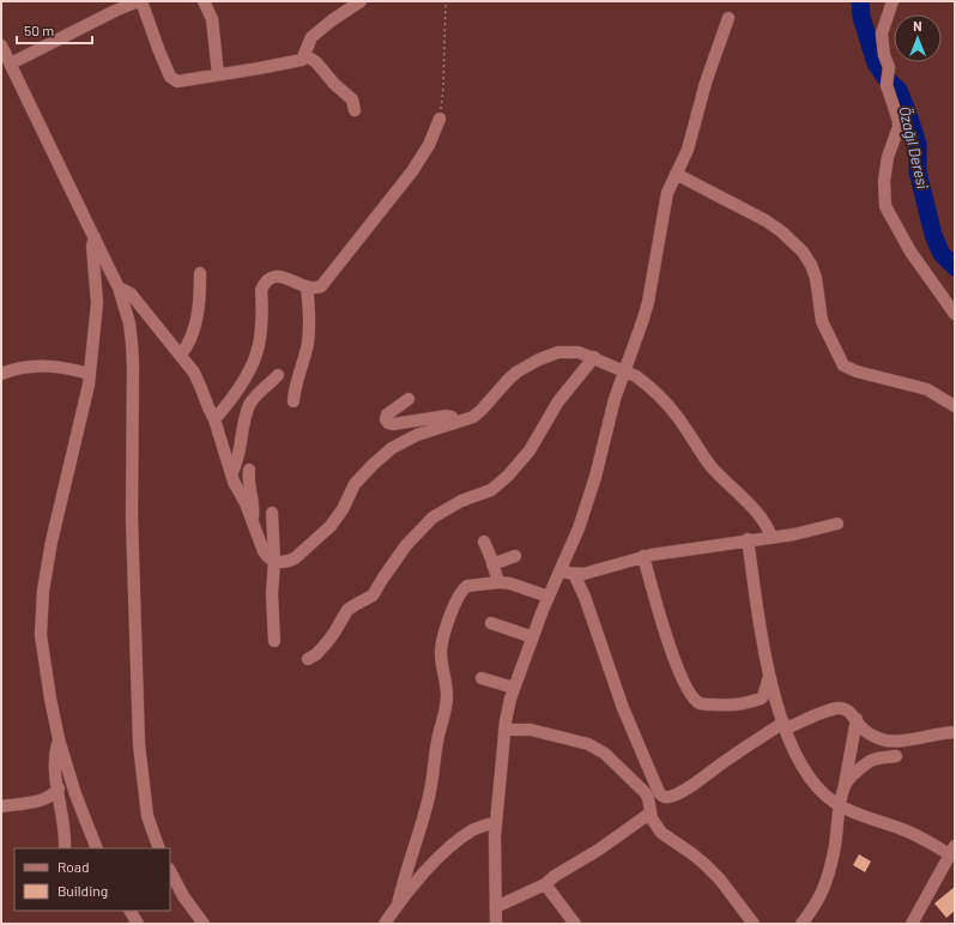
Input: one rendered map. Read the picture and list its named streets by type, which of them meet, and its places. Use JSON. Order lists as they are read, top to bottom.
{
  "water": ["Özağıl Deresi"],
  "legend": ["Road", "Building"],
  "scale_bar": "50 m",
  "north": "top"
}
